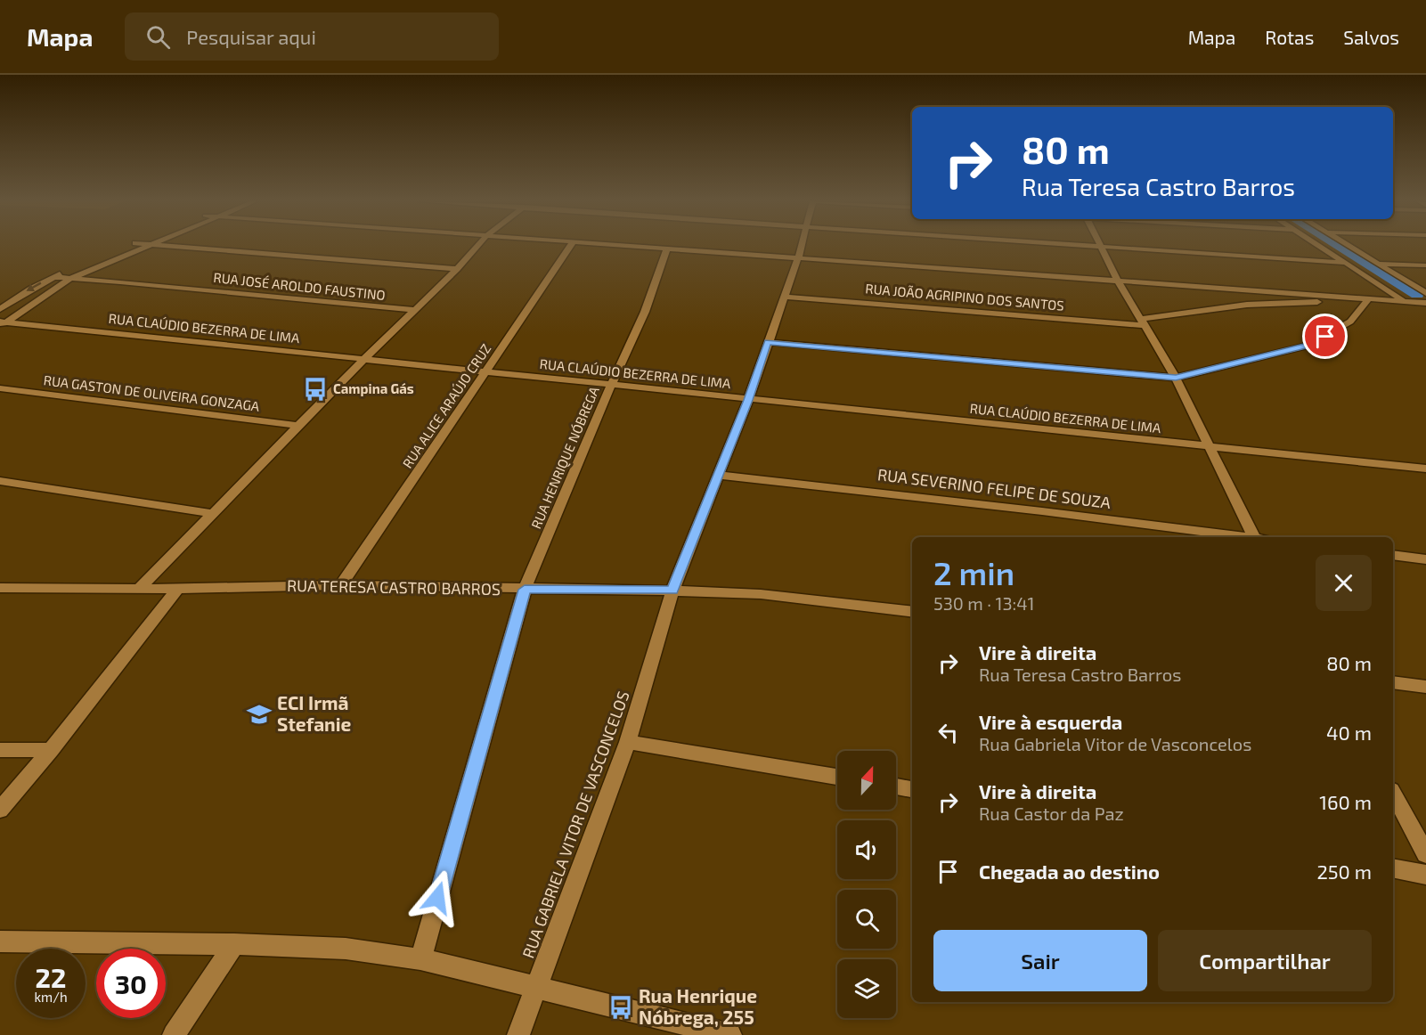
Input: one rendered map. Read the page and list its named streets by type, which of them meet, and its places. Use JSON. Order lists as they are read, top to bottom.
{
  "streets": {
    "street": [
      "RUA JOSÉ AROLDO FAUSTINO",
      "RUA JOÃO AGRIPINO DOS SANTOS",
      "RUA CLAÚDIO BEZERRA DE LIMA",
      "RUA GASTON DE OLIVEIRA GONZAGA",
      "RUA ALICE ARAÚJO CRUZ",
      "RUA HENRIQUE NÓBREGA",
      "RUA SEVERINO FELIPE DE SOUZA",
      "RUA TERESA CASTRO BARROS",
      "RUA GABRIELA VITOR DE VASCONCELOS"
    ]
  },
  "crossings": [
    ["RUA JOÃO AGRIPINO DOS SANTOS", "RUA GABRIELA VITOR DE VASCONCELOS"],
    ["RUA CLAÚDIO BEZERRA DE LIMA", "RUA ALICE ARAÚJO CRUZ"],
    ["RUA CLAÚDIO BEZERRA DE LIMA", "RUA HENRIQUE NÓBREGA"],
    ["RUA CLAÚDIO BEZERRA DE LIMA", "RUA GABRIELA VITOR DE VASCONCELOS"],
    ["RUA ALICE ARAÚJO CRUZ", "RUA TERESA CASTRO BARROS"],
    ["RUA HENRIQUE NÓBREGA", "RUA TERESA CASTRO BARROS"],
    ["RUA SEVERINO FELIPE DE SOUZA", "RUA GABRIELA VITOR DE VASCONCELOS"],
    ["RUA TERESA CASTRO BARROS", "RUA GABRIELA VITOR DE VASCONCELOS"]
  ],
  "places": {
    "bus stop": ["Campina Gás", "Rua Henrique Nóbrega, 255"],
    "school or university": ["ECI Irmã Stefanie"]
  },
  "north": "top",
  "page": {
    "header": "Mapa",
    "search": "Pesquisar aqui",
    "nav": ["Mapa", "Rotas", "Salvos"],
    "turn": ["80 m", "Rua Teresa Castro Barros"],
    "heading": ["2 min", "530 m · 13:41"],
    "list": [
      {
        "name": "Vire à direita",
        "note": "Rua Teresa Castro Barros",
        "value": "80 m"
      },
      {
        "name": "Vire à esquerda",
        "note": "Rua Gabriela Vitor de Vasconcelos",
        "value": "40 m"
      },
      {
        "name": "Vire à direita",
        "note": "Rua Castor da Paz",
        "value": "160 m"
      },
      {
        "name": "Chegada ao destino",
        "value": "250 m"
      }
    ],
    "buttons": ["Sair", "Compartilhar"],
    "speed": "22 km/h",
    "limit": "30"
  }
}
